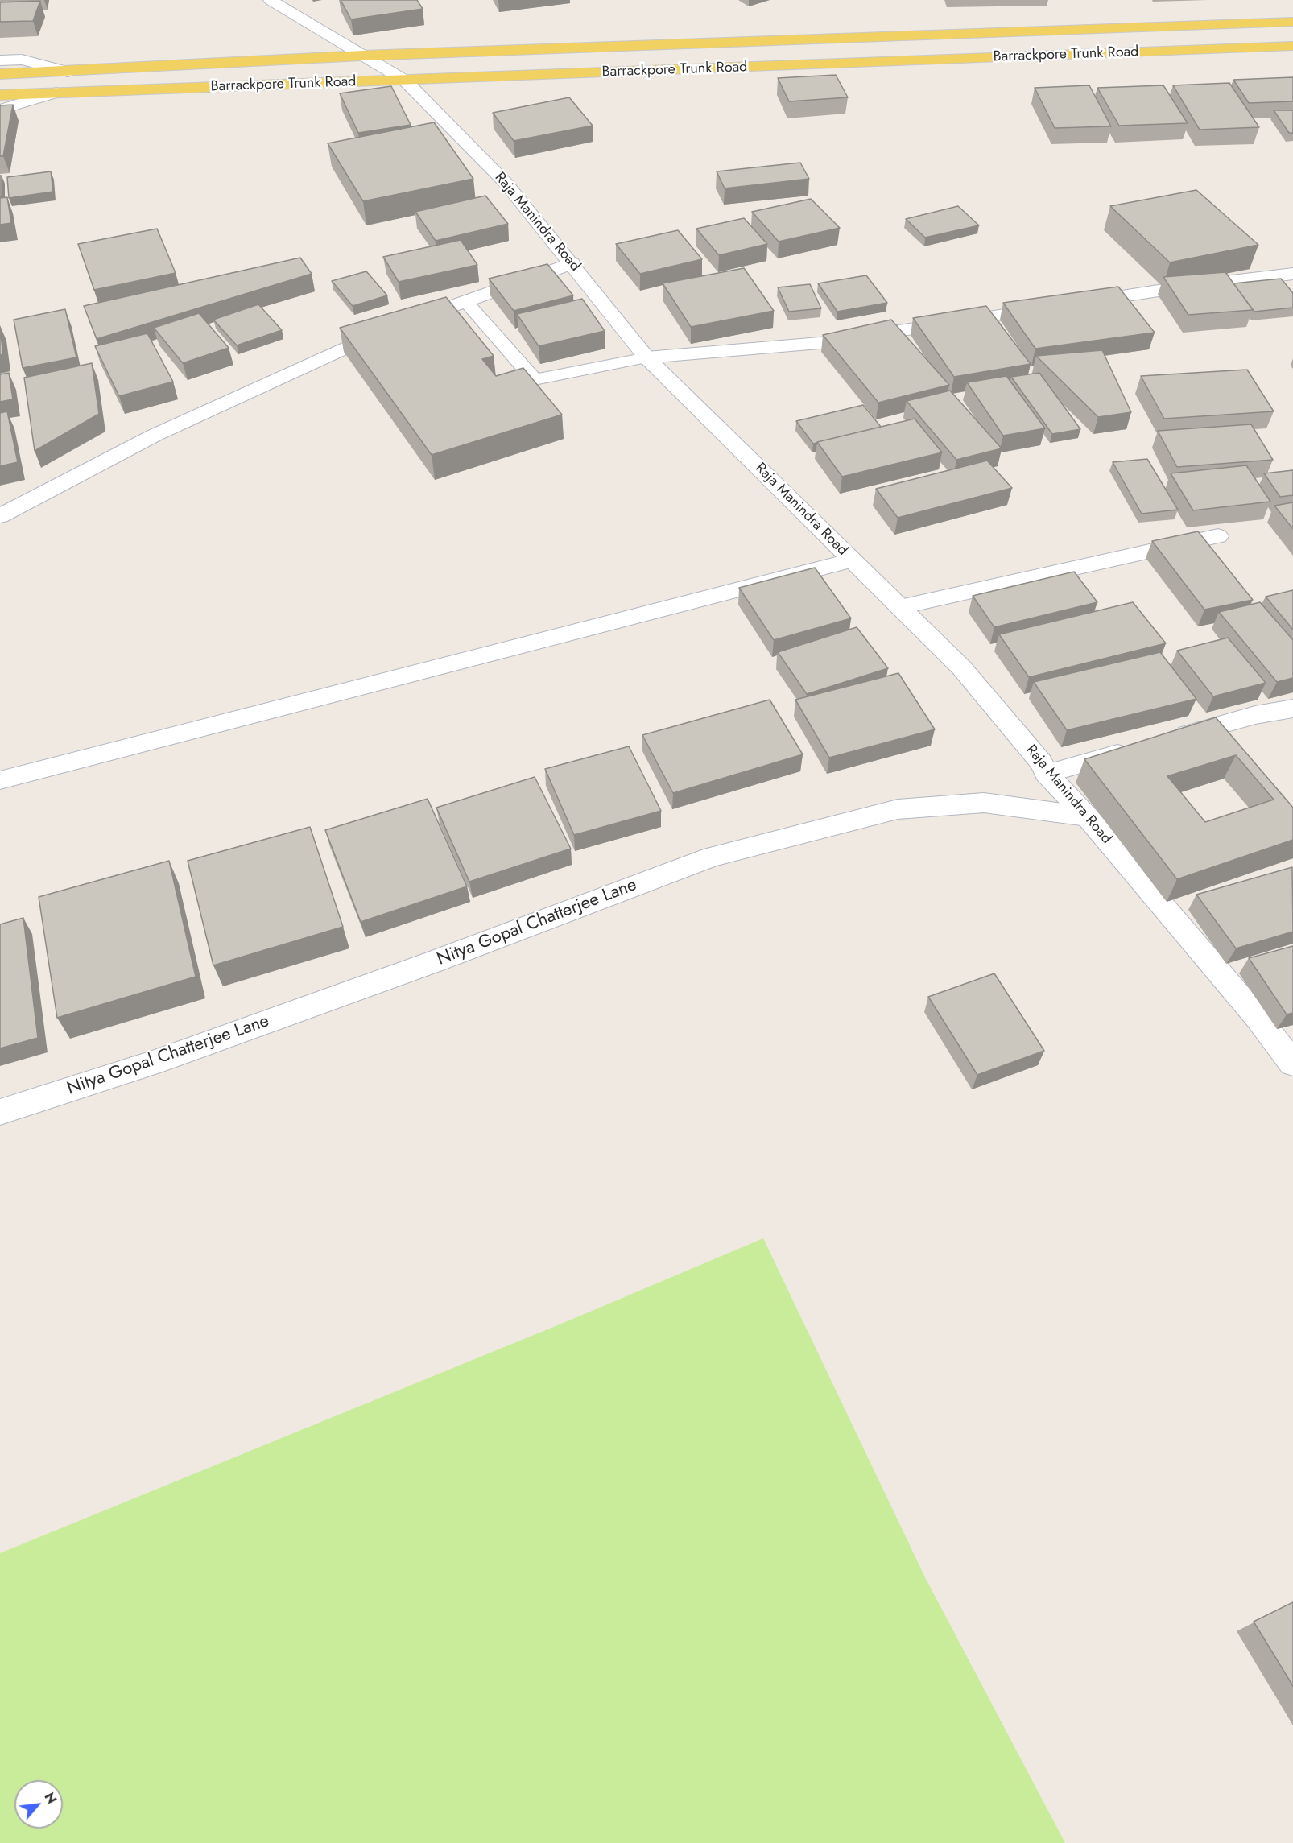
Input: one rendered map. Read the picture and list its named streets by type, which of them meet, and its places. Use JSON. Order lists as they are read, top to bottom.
{
  "streets": {
    "main road": ["Barrackpore Trunk Road"],
    "street": ["Raja Manindra Road", "Nitya Gopal Chatterjee Lane"]
  },
  "crossings": [
    ["Barrackpore Trunk Road", "Raja Manindra Road"],
    ["Raja Manindra Road", "Nitya Gopal Chatterjee Lane"]
  ],
  "north": "top right"
}
